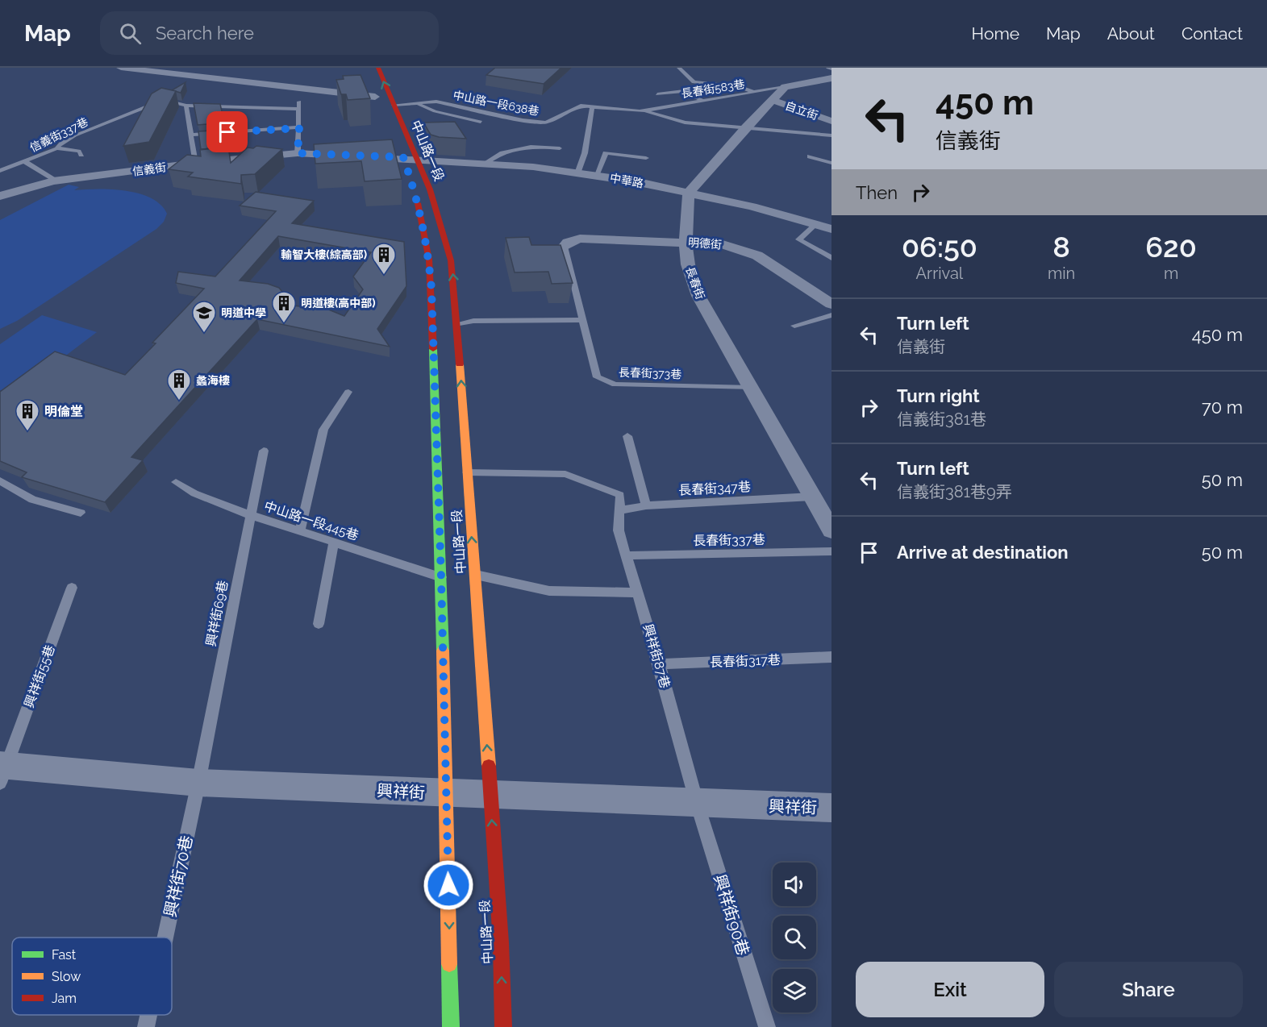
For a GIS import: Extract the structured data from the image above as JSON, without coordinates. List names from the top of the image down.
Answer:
{
  "streets": {
    "main road": ["中山路一段"],
    "street": [
      "自立街",
      "信義街",
      "中華路",
      "明德街",
      "長春街",
      "興祥街"
    ],
    "lane": [
      "長春街583巷",
      "中山路一段638巷",
      "信義街337巷",
      "長春街373巷",
      "長春街347巷",
      "中山路一段445巷",
      "長春街337巷",
      "興祥街69巷",
      "興祥街87巷",
      "長春街317巷",
      "興祥街55巷",
      "興祥街70巷",
      "興祥街90巷"
    ]
  },
  "crossings": [
    ["長春街583巷", "中山路一段638巷"],
    ["中山路一段638巷", "中山路一段"],
    ["信義街337巷", "信義街"],
    ["中山路一段", "信義街"],
    ["中山路一段", "中華路"],
    ["中山路一段", "中山路一段445巷"],
    ["中山路一段", "興祥街"],
    ["信義街", "中華路"],
    ["中華路", "長春街"],
    ["明德街", "長春街"],
    ["明德街", "長春街373巷"],
    ["長春街", "長春街373巷"],
    ["長春街", "長春街347巷"],
    ["長春街347巷", "興祥街87巷"],
    ["中山路一段445巷", "興祥街69巷"],
    ["長春街337巷", "興祥街87巷"],
    ["興祥街69巷", "興祥街"],
    ["興祥街69巷", "興祥街70巷"],
    ["興祥街87巷", "長春街317巷"],
    ["興祥街87巷", "興祥街"],
    ["興祥街87巷", "興祥街90巷"],
    ["興祥街55巷", "興祥街"],
    ["興祥街", "興祥街70巷"],
    ["興祥街", "興祥街90巷"]
  ],
  "places": {
    "building": [
      "輸智大樓(綜高部)",
      "明道樓(高中部)",
      "蠡海樓",
      "明倫堂"
    ],
    "school or university": ["明道中學"]
  },
  "legend": ["Fast", "Slow", "Jam"],
  "page": {
    "header": "Map",
    "search": "Search here",
    "nav": [
      "Home",
      "Map",
      "About",
      "Contact"
    ],
    "turn": ["450 m", "信義街"],
    "then": "Then",
    "eta": [
      "06:50",
      "Arrival",
      "8",
      "min",
      "620",
      "m"
    ],
    "list": [
      {
        "name": "Turn left",
        "note": "信義街",
        "value": "450 m"
      },
      {
        "name": "Turn right",
        "note": "信義街381巷",
        "value": "70 m"
      },
      {
        "name": "Turn left",
        "note": "信義街381巷9弄",
        "value": "50 m"
      },
      {
        "name": "Arrive at destination",
        "value": "50 m"
      }
    ],
    "buttons": ["Exit", "Share"]
  }
}
